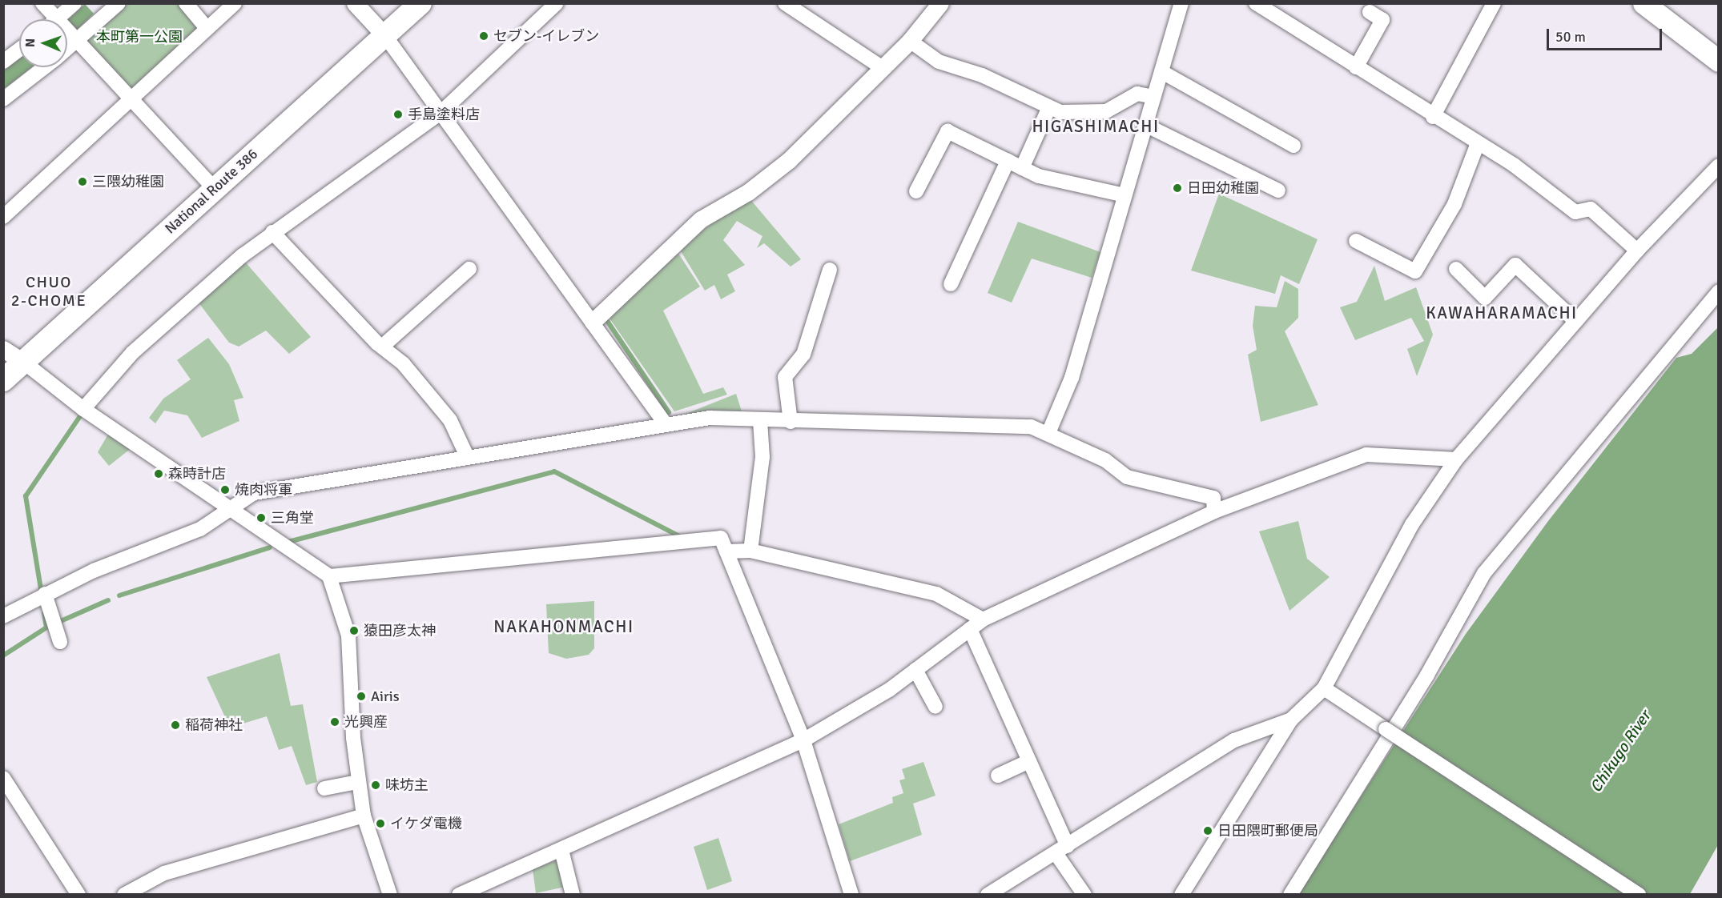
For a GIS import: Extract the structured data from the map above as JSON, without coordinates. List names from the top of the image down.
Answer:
{
  "streets": {
    "highway": ["National Route 386"]
  },
  "districts": [
    "HIGASHIMACHI",
    "CHUO 2-CHOME",
    "KAWAHARAMACHI",
    "NAKAHONMACHI"
  ],
  "water": ["Chikugo River"],
  "parks": ["本町第一公園"],
  "places": [
    "セブン-イレブン",
    "手島塗料店",
    "三隈幼稚園",
    "日田幼稚園",
    "森時計店",
    "焼肉将軍",
    "三角堂",
    "猿田彦太神",
    "Airis",
    "光興産",
    "稲荷神社",
    "味坊主",
    "イケダ電機",
    "日田隈町郵便局"
  ],
  "scale_bar": "50 m",
  "north": "left"
}
